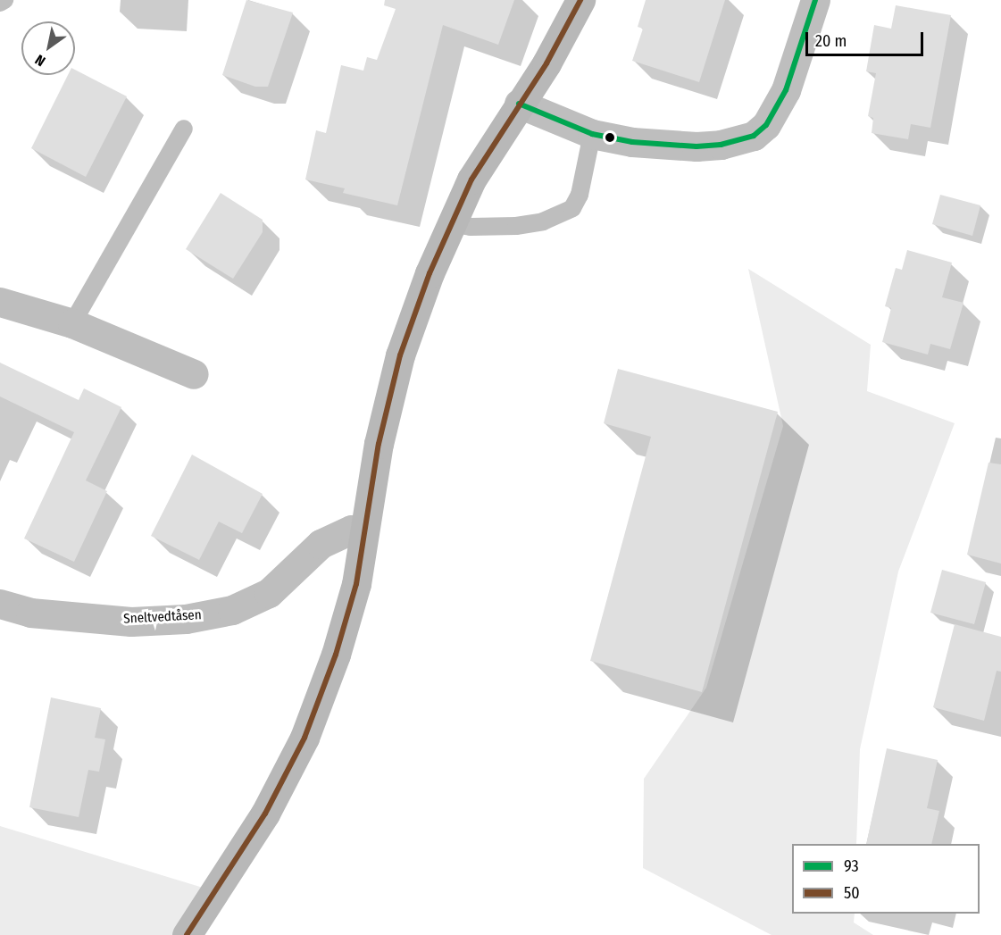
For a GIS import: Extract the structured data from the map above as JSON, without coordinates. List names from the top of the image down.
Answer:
{
  "streets": {
    "street": ["Sneltvedtåsen"]
  },
  "lines": ["transit line 93", "transit line 50"],
  "legend": ["93", "50"],
  "scale_bar": "20 m",
  "north": "bottom left"
}
